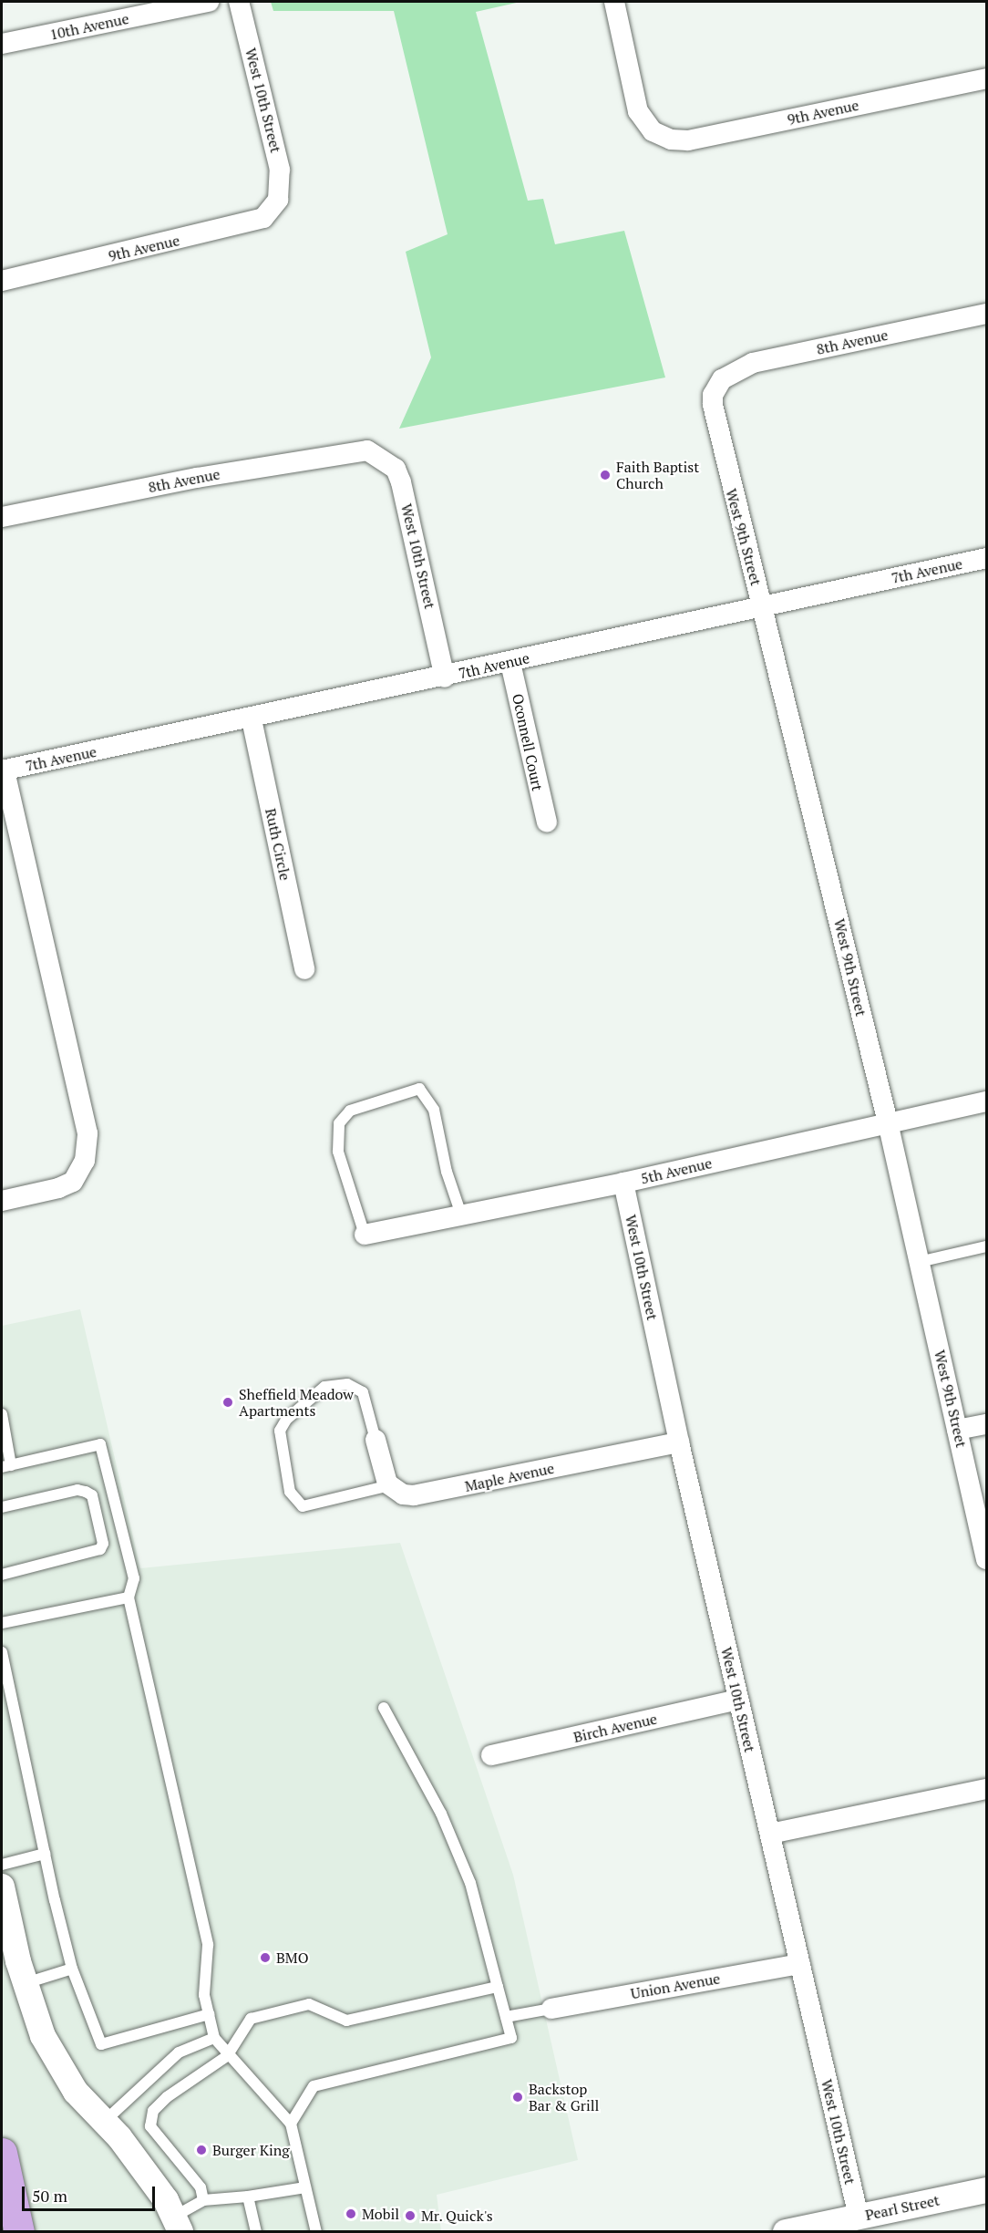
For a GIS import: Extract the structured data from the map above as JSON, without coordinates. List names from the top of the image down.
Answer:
{
  "streets": {
    "street": [
      "10th Avenue",
      "West 10th Street",
      "9th Avenue",
      "8th Avenue",
      "West 9th Street",
      "7th Avenue",
      "Oconnell Court",
      "Ruth Circle",
      "5th Avenue",
      "Maple Avenue",
      "Birch Avenue",
      "Union Avenue",
      "Pearl Street"
    ]
  },
  "crossings": [
    ["West 10th Street", "9th Avenue"],
    ["West 10th Street", "8th Avenue"],
    ["West 10th Street", "7th Avenue"],
    ["West 10th Street", "5th Avenue"],
    ["West 10th Street", "Maple Avenue"],
    ["West 10th Street", "Birch Avenue"],
    ["West 10th Street", "Union Avenue"],
    ["West 10th Street", "Pearl Street"],
    ["8th Avenue", "West 9th Street"],
    ["West 9th Street", "7th Avenue"],
    ["West 9th Street", "5th Avenue"],
    ["7th Avenue", "Oconnell Court"],
    ["7th Avenue", "Ruth Circle"]
  ],
  "places": [
    "Faith Baptist Church",
    "Sheffield Meadow Apartments",
    "BMO",
    "Backstop Bar & Grill",
    "Burger King",
    "Mobil",
    "Mr. Quick's"
  ],
  "scale_bar": "50 m"
}
